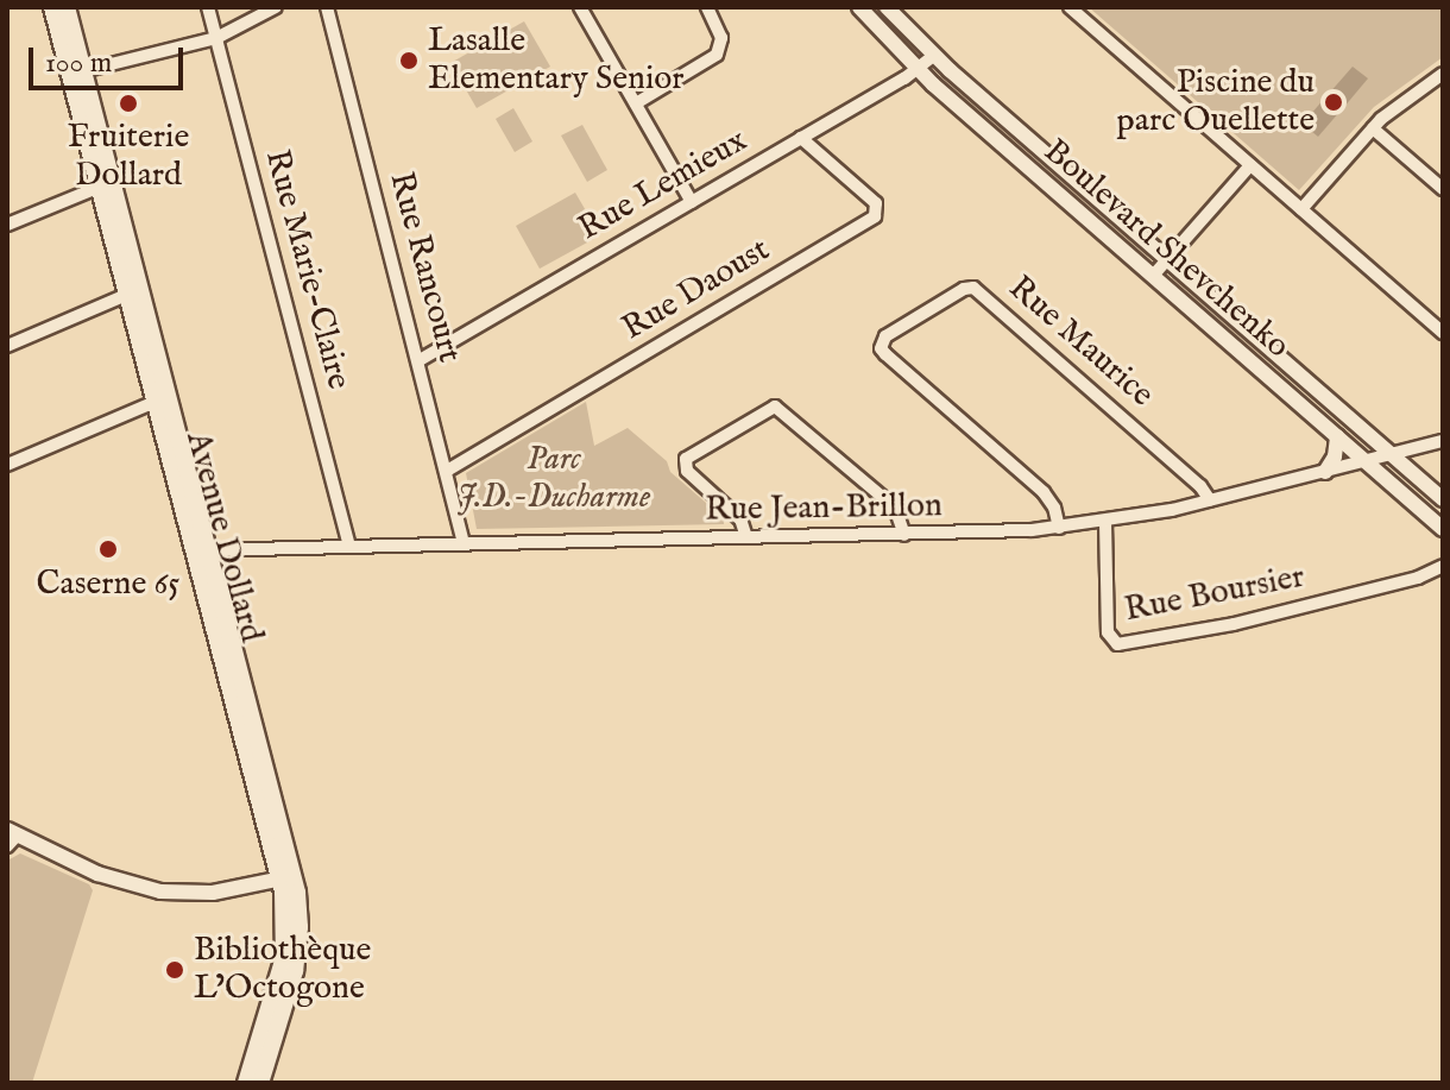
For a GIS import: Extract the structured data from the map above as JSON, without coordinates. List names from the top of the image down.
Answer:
{
  "streets": {
    "main road": ["Avenue Dollard"],
    "street": [
      "Rue Lemieux",
      "Boulevard Shevchenko",
      "Rue Rancourt",
      "Rue Marie-Claire",
      "Rue Daoust",
      "Rue Maurice",
      "Rue Jean-Brillon",
      "Rue Boursier"
    ]
  },
  "crossings": [
    ["Rue Lemieux", "Boulevard Shevchenko"],
    ["Rue Lemieux", "Rue Rancourt"],
    ["Rue Lemieux", "Rue Daoust"],
    ["Boulevard Shevchenko", "Rue Jean-Brillon"],
    ["Rue Rancourt", "Rue Daoust"],
    ["Rue Rancourt", "Rue Jean-Brillon"],
    ["Rue Marie-Claire", "Rue Jean-Brillon"],
    ["Rue Maurice", "Rue Jean-Brillon"],
    ["Rue Jean-Brillon", "Avenue Dollard"],
    ["Rue Jean-Brillon", "Rue Boursier"]
  ],
  "parks": ["Parc J.D.-Ducharme"],
  "places": [
    "Lasalle Elementary Senior",
    "Piscine du parc Ouellette",
    "Fruiterie Dollard",
    "Caserne 65",
    "Bibliothèque L’Octogone"
  ],
  "scale_bar": "100 m"
}
